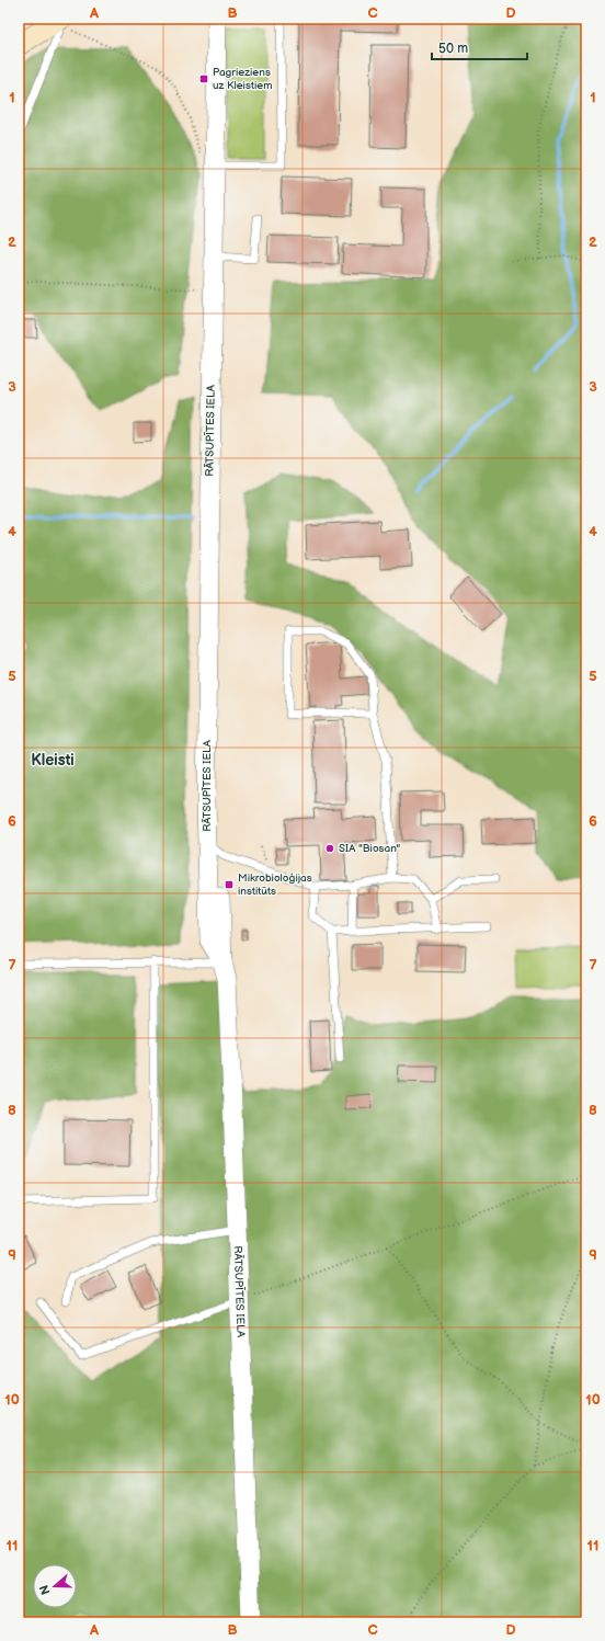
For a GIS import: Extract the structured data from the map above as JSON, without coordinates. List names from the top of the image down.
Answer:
{
  "streets": {
    "street": ["RĀTSUPĪTES IELA"]
  },
  "districts": ["Kleisti"],
  "places": {
    "transit": ["Pagrieziens uz Kleistiem", "Mikrobioloģijas institūts"],
    "other": ["SIA \"Biosan\""]
  },
  "scale_bar": "50 m",
  "north": "left",
  "grid": {
    "columns": [
      "A",
      "B",
      "C",
      "D"
    ],
    "rows": [
      "1",
      "2",
      "3",
      "4",
      "5",
      "6",
      "7",
      "8",
      "9",
      "10",
      "11"
    ]
  }
}
